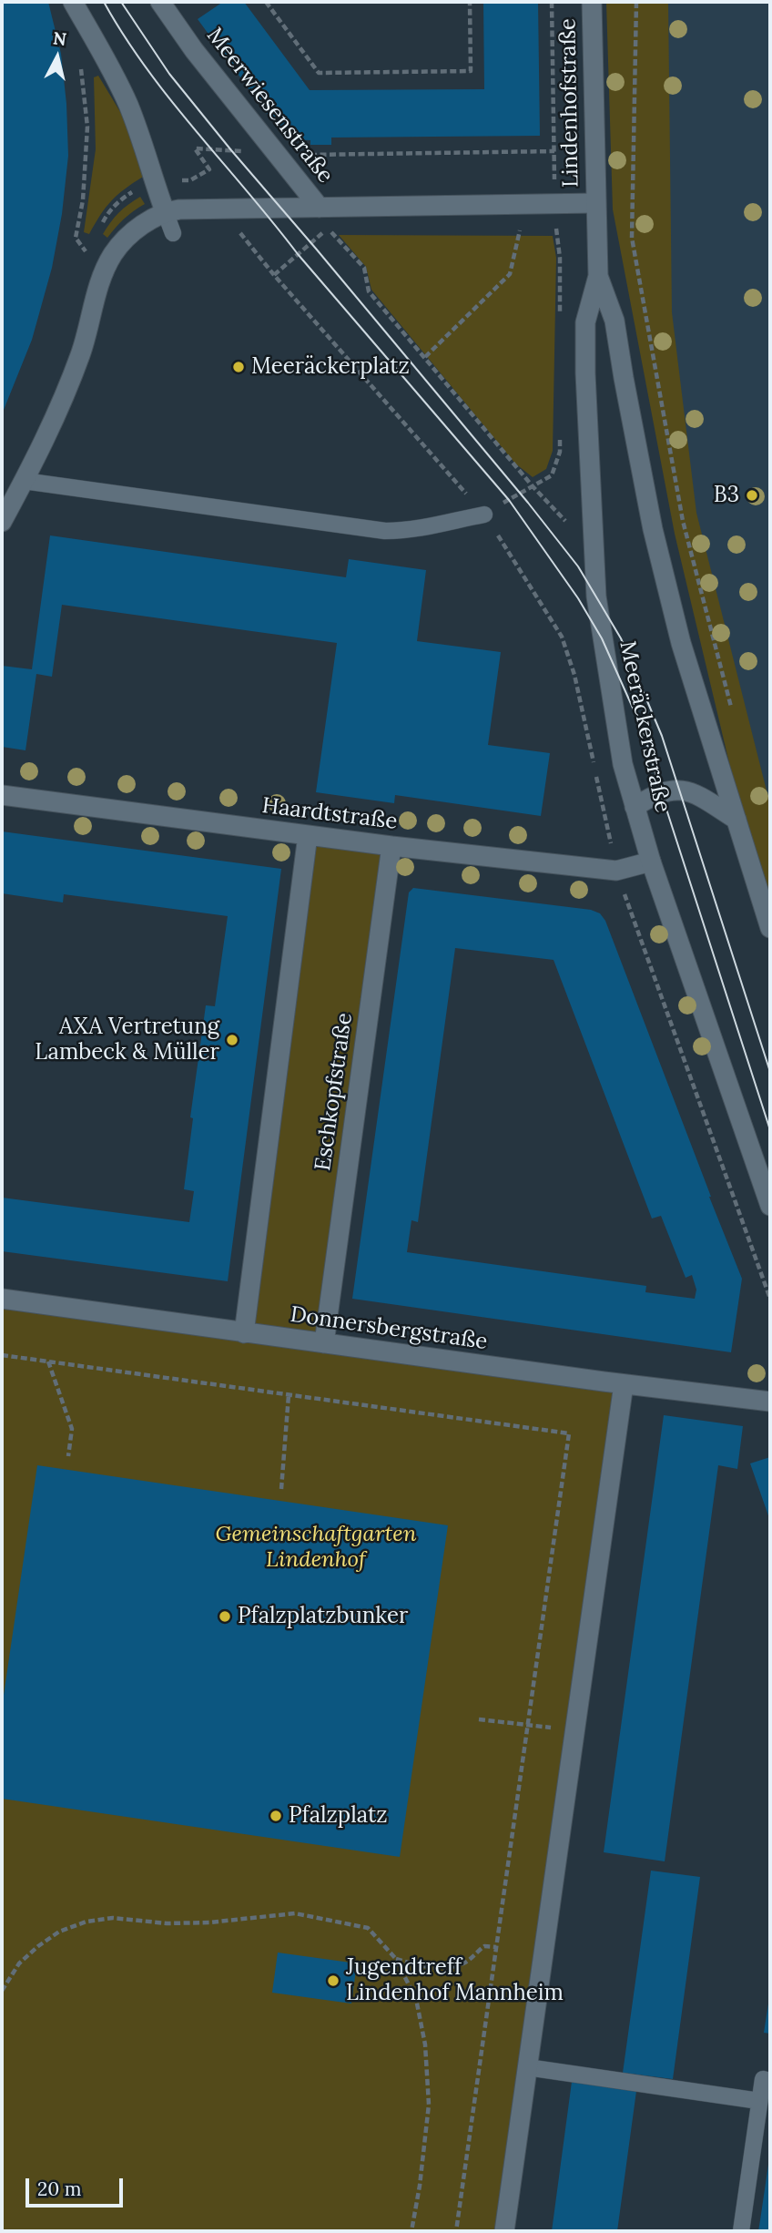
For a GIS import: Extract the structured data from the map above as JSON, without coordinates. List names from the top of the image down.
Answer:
{
  "streets": {
    "street": [
      "Lindenhofstraße",
      "Meerwiesenstraße",
      "Meeräckerstraße",
      "Haardtstraße",
      "Eschkopfstraße",
      "Donnersbergstraße"
    ]
  },
  "crossings": [
    ["Lindenhofstraße", "Meeräckerstraße"],
    ["Meeräckerstraße", "Haardtstraße"],
    ["Haardtstraße", "Eschkopfstraße"],
    ["Eschkopfstraße", "Donnersbergstraße"]
  ],
  "parks": ["Gemeinschaftgarten Lindenhof"],
  "places": [
    "Meeräckerplatz",
    "B3",
    "AXA Vertretung Lambeck & Müller",
    "Pfalzplatzbunker",
    "Pfalzplatz",
    "Jugendtreff Lindenhof Mannheim"
  ],
  "scale_bar": "20 m",
  "north": "top"
}
